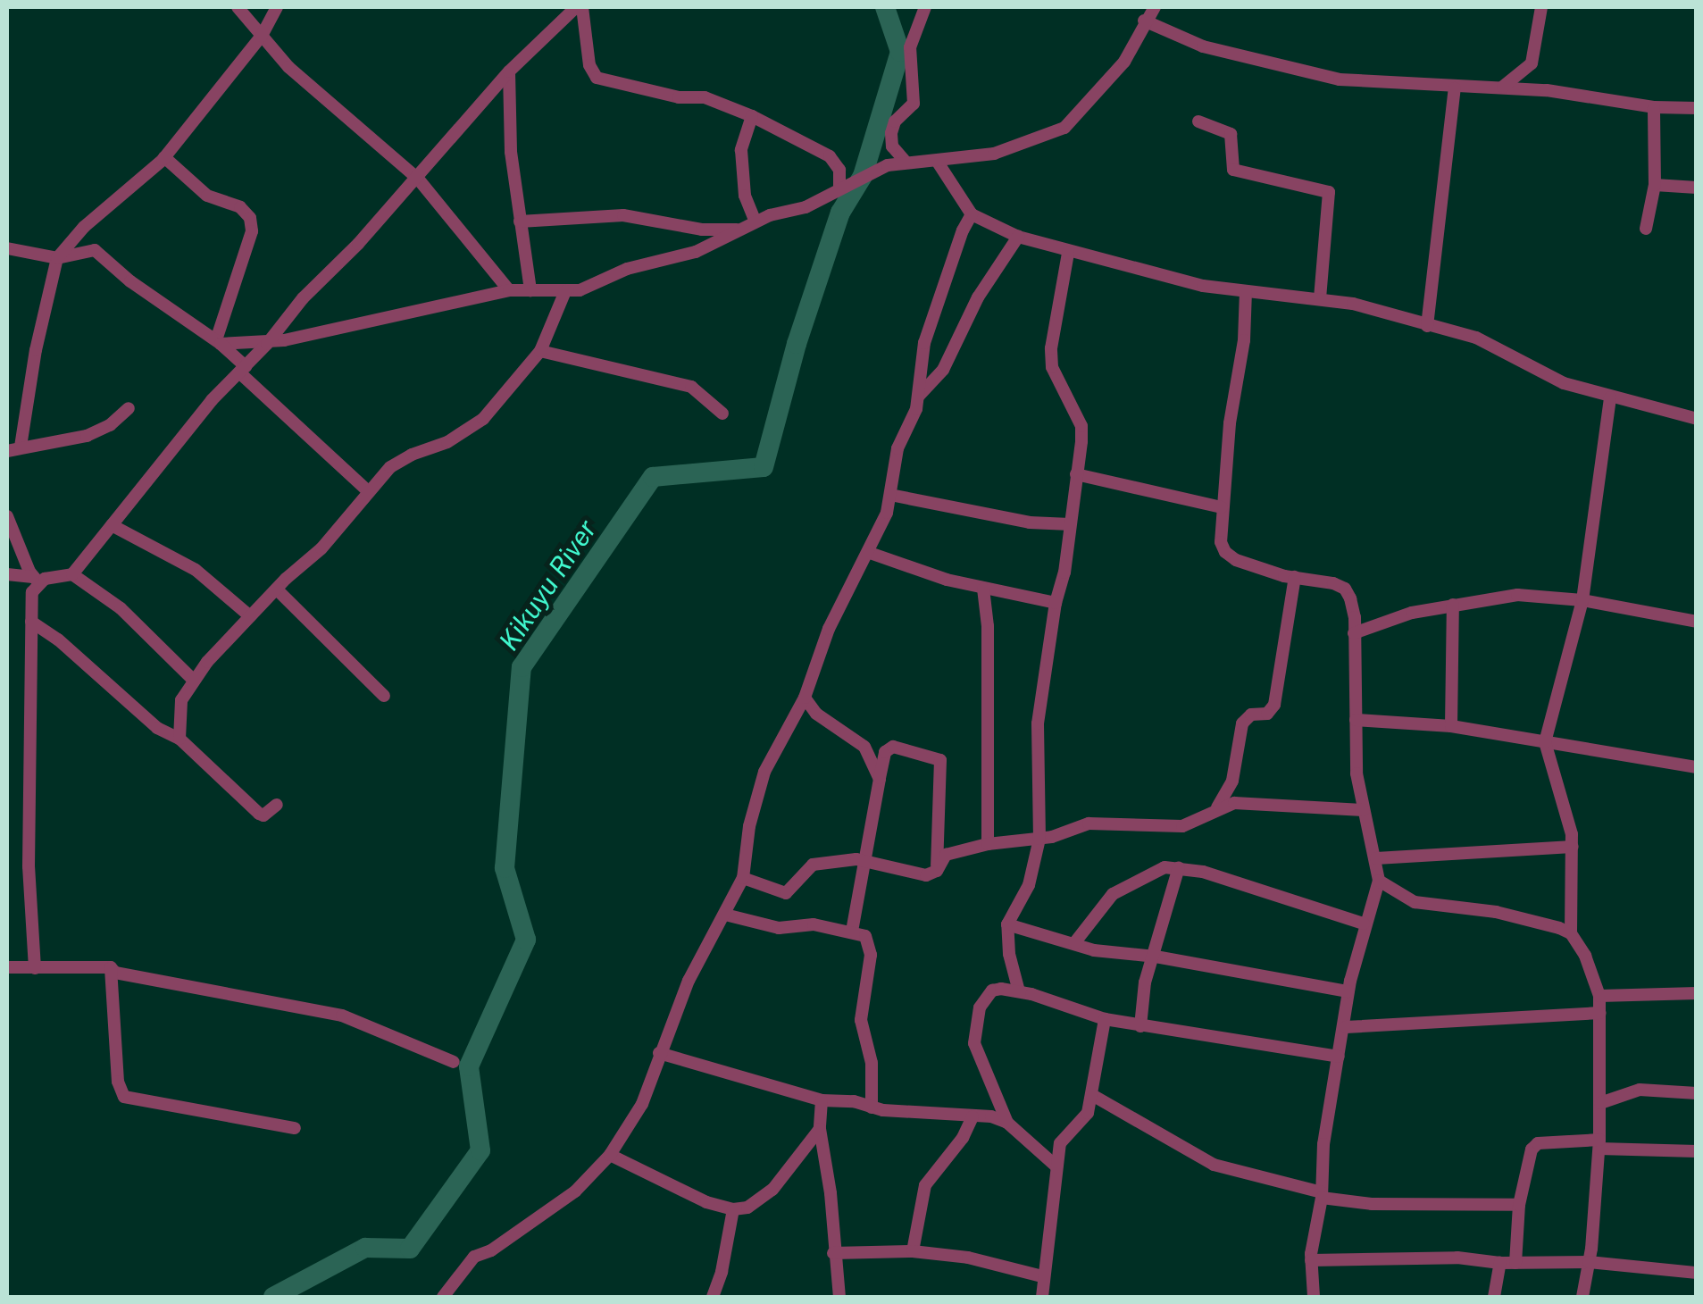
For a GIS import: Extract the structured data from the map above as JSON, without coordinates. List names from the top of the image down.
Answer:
{
  "water": ["Kikuyu River"]
}
